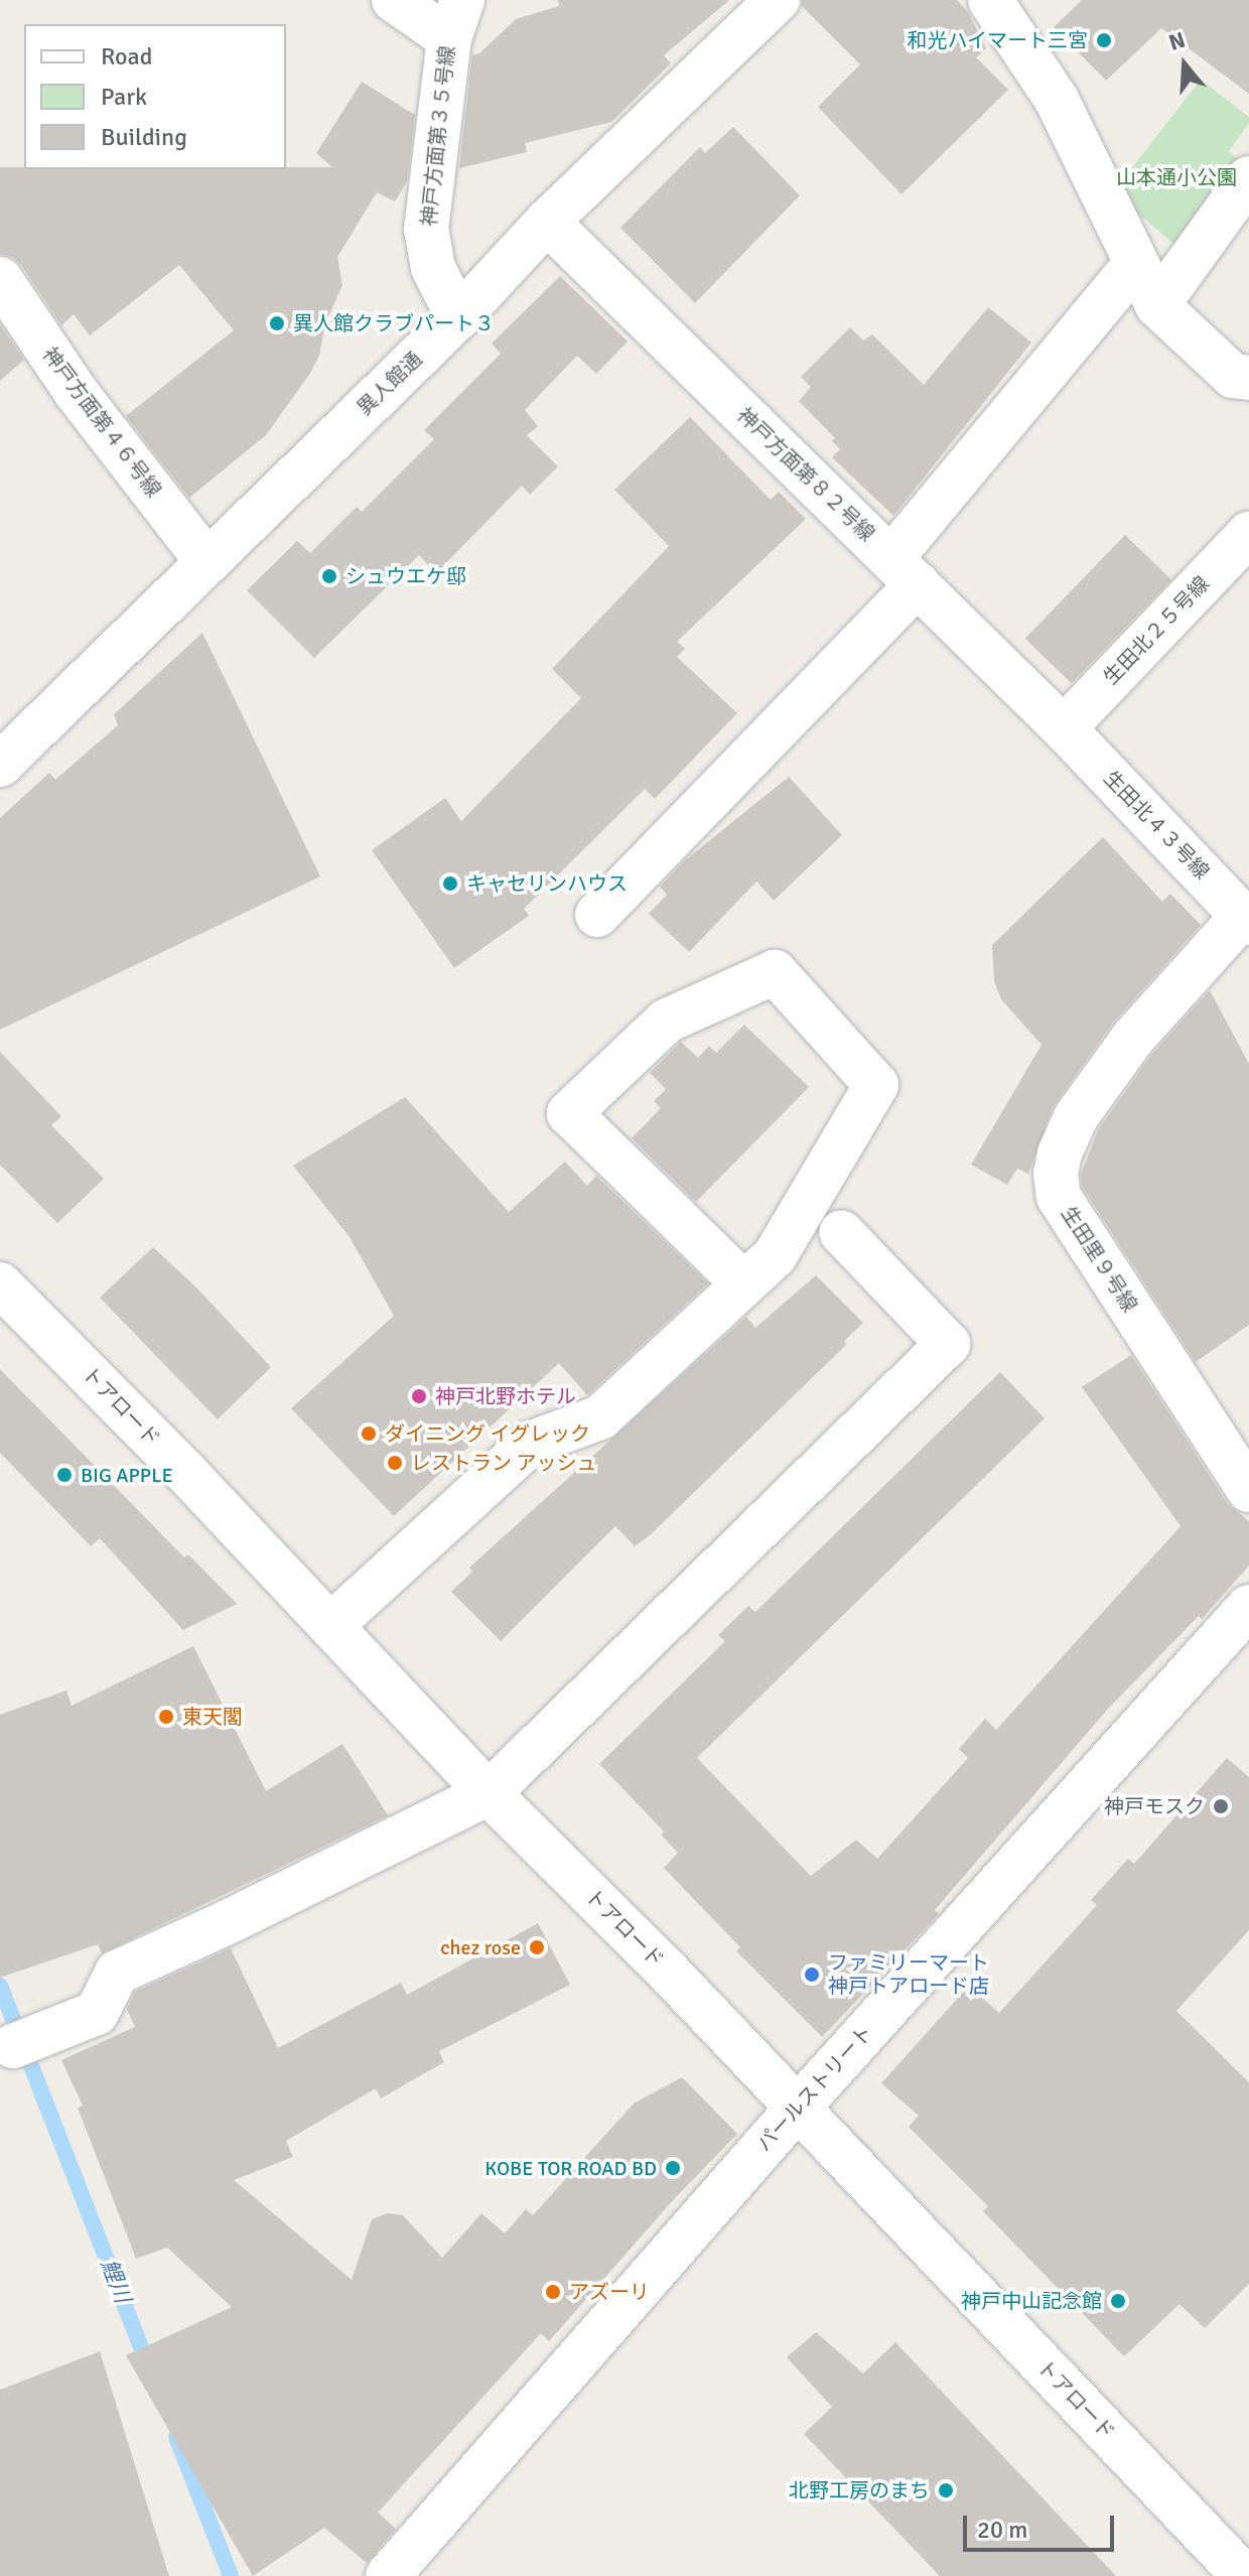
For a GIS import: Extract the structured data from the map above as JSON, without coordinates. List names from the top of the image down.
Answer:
{
  "streets": {
    "street": [
      "神戸方面第３５号線",
      "異人館通",
      "神戸方面第４６号線",
      "神戸方面第８２号線",
      "生田北２５号線",
      "生田北４３号線",
      "生田里９号線",
      "トアロード",
      "パールストリート"
    ]
  },
  "crossings": [
    ["神戸方面第３５号線", "異人館通"],
    ["異人館通", "神戸方面第４６号線"],
    ["異人館通", "神戸方面第８２号線"],
    ["神戸方面第８２号線", "生田北２５号線"],
    ["神戸方面第８２号線", "生田北４３号線"],
    ["生田北２５号線", "生田北４３号線"],
    ["生田北４３号線", "生田里９号線"],
    ["トアロード", "パールストリート"]
  ],
  "water": ["鯉川"],
  "parks": ["山本通小公園"],
  "places": [
    "和光ハイマート三宮",
    "異人館クラブパート３",
    "シュウエケ邸",
    "キャセリンハウス",
    "神戸北野ホテル",
    "ダイニング イグレック",
    "レストラン アッシュ",
    "BIG APPLE",
    "東天閣",
    "神戸モスク",
    "chez rose",
    "ファミリーマート 神戸トアロード店",
    "KOBE TOR ROAD BD",
    "アズーリ",
    "神戸中山記念館",
    "北野工房のまち"
  ],
  "legend": ["Road", "Park", "Building"],
  "scale_bar": "20 m",
  "north": "top"
}
